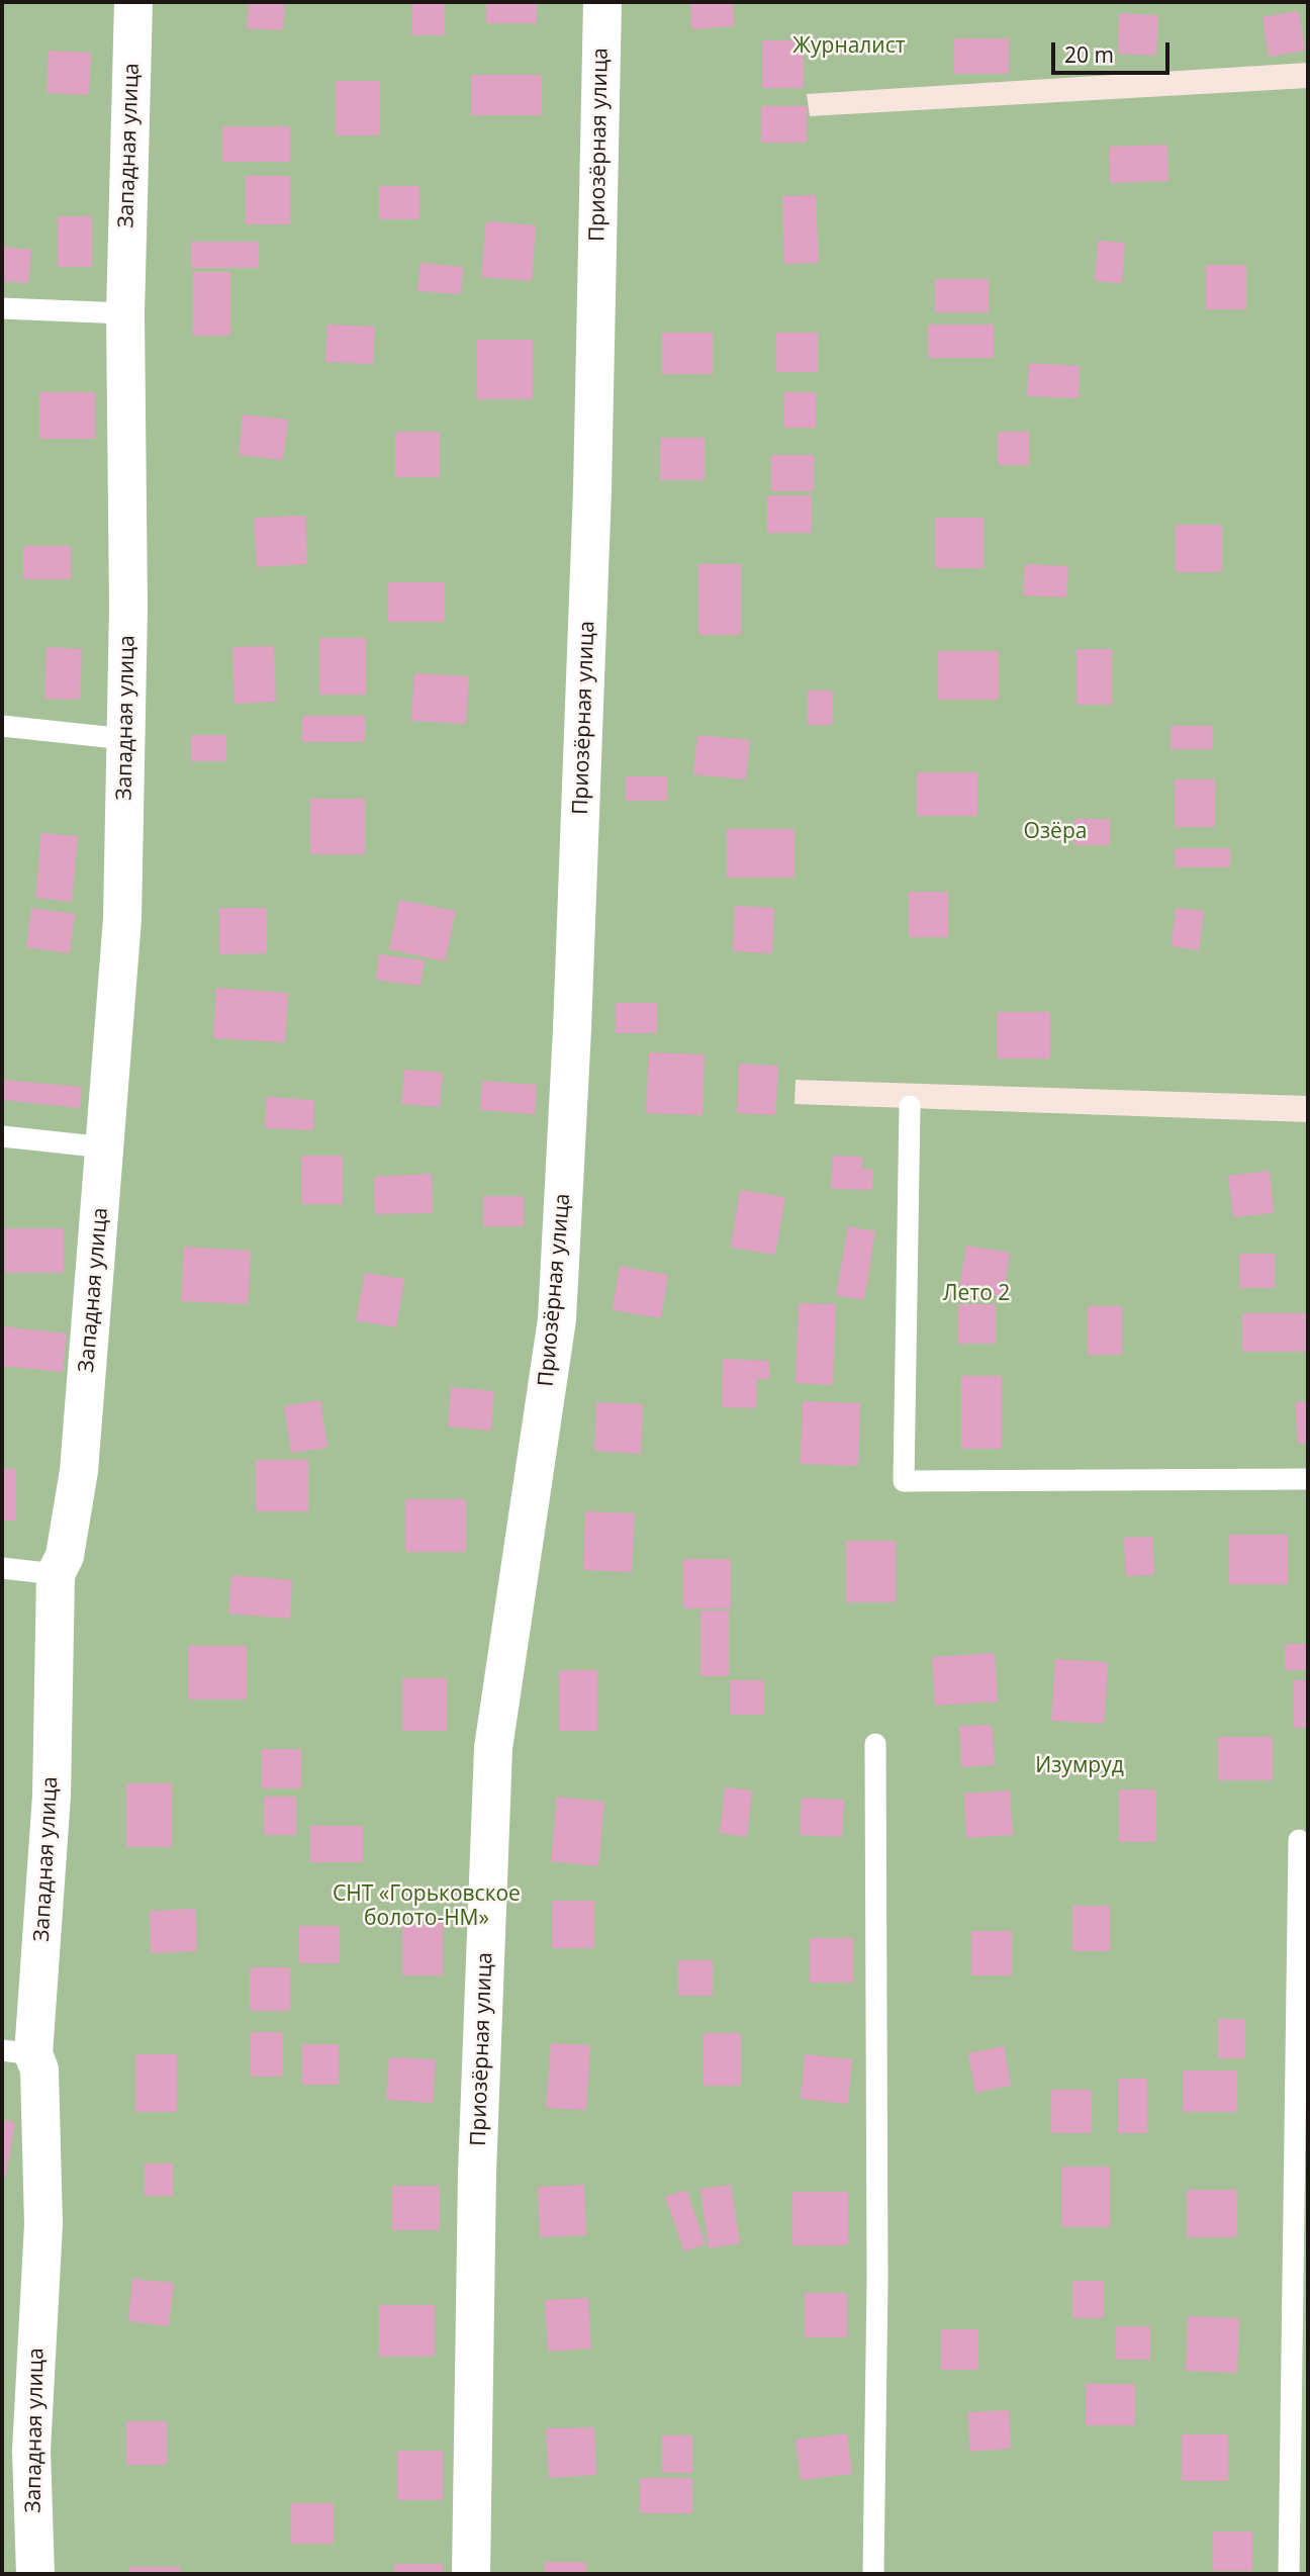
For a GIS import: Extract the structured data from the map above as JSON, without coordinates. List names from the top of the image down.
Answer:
{
  "streets": {
    "street": ["Приозёрная улица", "Западная улица"]
  },
  "parks": [
    "Журналист",
    "Озёра",
    "Лето 2",
    "Изумруд",
    "СНТ «Горьковское болото-НМ»"
  ],
  "scale_bar": "20 m"
}
